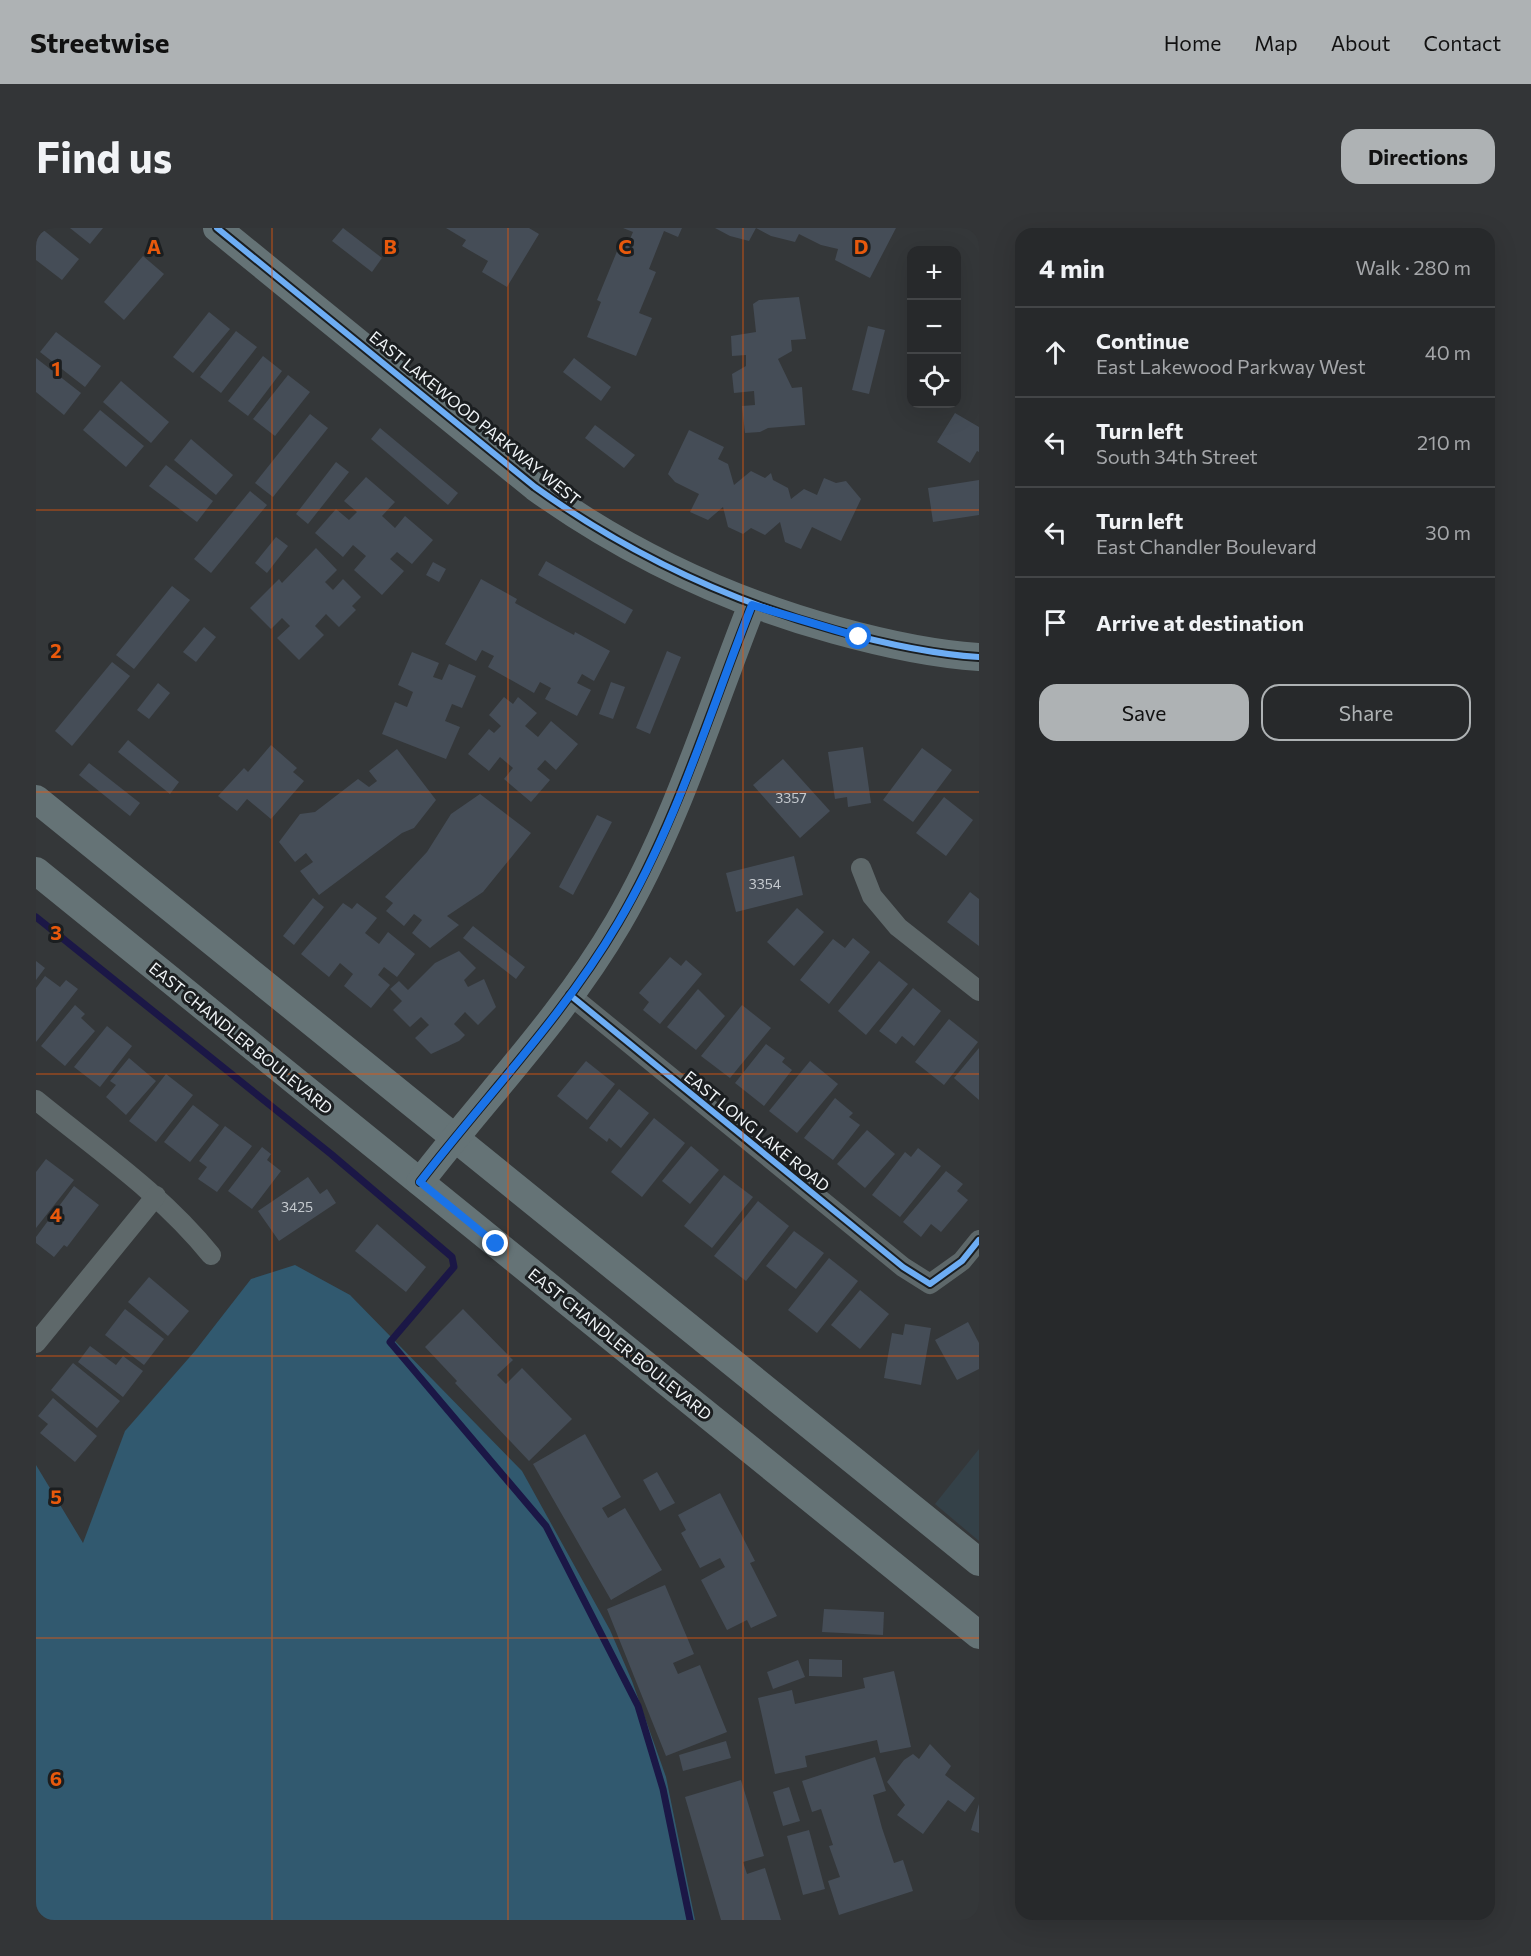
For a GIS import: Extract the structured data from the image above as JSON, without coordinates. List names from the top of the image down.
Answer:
{
  "streets": {
    "main road": ["EAST LAKEWOOD PARKWAY WEST", "EAST CHANDLER BOULEVARD"],
    "street": ["EAST LONG LAKE ROAD"]
  },
  "house_numbers": ["3357", "3354", "3425"],
  "page": {
    "header": "Streetwise",
    "nav": [
      "Home",
      "Map",
      "About",
      "Contact"
    ],
    "buttons": [
      "Directions",
      ["Save", "Share"]
    ],
    "title": "Find us",
    "heading": ["4 min", "Walk · 280 m"],
    "map_buttons": ["+", "−"],
    "list": [
      ["Continue", "East Lakewood Parkway West", "40 m"],
      ["Turn left", "South 34th Street", "210 m"],
      ["Turn left", "East Chandler Boulevard", "30 m"],
      "Arrive at destination"
    ]
  },
  "grid": {
    "columns": [
      "A",
      "B",
      "C",
      "D"
    ],
    "rows": [
      "1",
      "2",
      "3",
      "4",
      "5",
      "6"
    ]
  }
}
